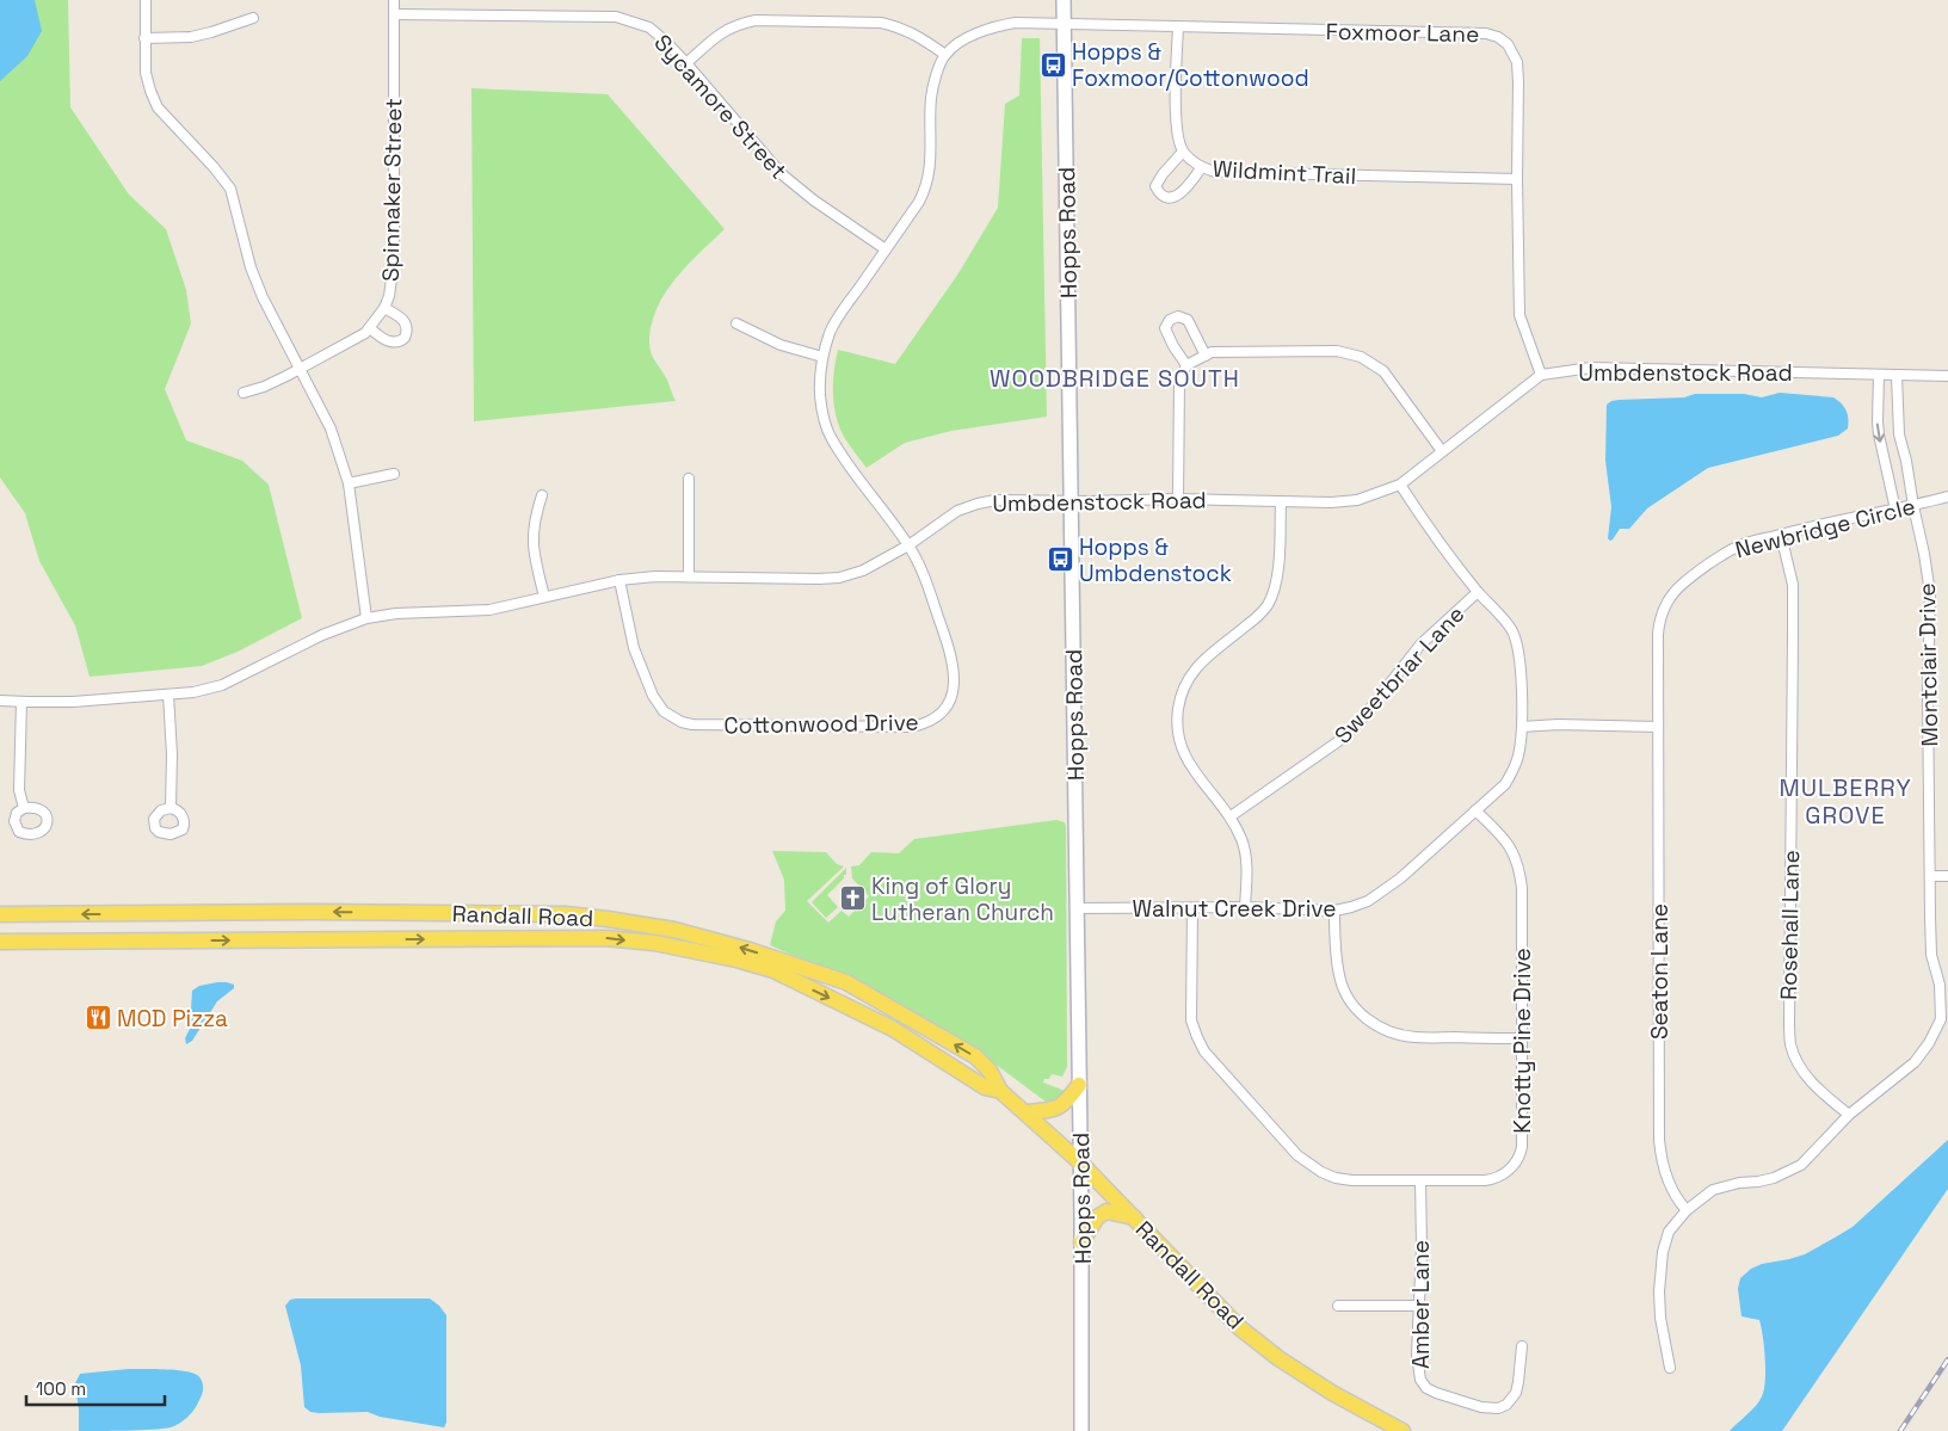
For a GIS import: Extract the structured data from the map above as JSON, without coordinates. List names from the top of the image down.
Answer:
{
  "streets": {
    "main road": ["Hopps Road", "Randall Road"],
    "street": [
      "Foxmoor Lane",
      "Sycamore Street",
      "Wildmint Trail",
      "Spinnaker Street",
      "Umbdenstock Road",
      "Newbridge Circle",
      "Montclair Drive",
      "Sweetbriar Lane",
      "Cottonwood Drive",
      "Walnut Creek Drive",
      "Rosehall Lane",
      "Seaton Lane",
      "Knotty Pine Drive",
      "Amber Lane"
    ]
  },
  "crossings": [
    ["Foxmoor Lane", "Wildmint Trail"],
    ["Foxmoor Lane", "Hopps Road"],
    ["Foxmoor Lane", "Umbdenstock Road"],
    ["Sycamore Street", "Spinnaker Street"],
    ["Sycamore Street", "Cottonwood Drive"],
    ["Hopps Road", "Umbdenstock Road"],
    ["Hopps Road", "Walnut Creek Drive"],
    ["Hopps Road", "Randall Road"],
    ["Umbdenstock Road", "Montclair Drive"],
    ["Umbdenstock Road", "Cottonwood Drive"],
    ["Umbdenstock Road", "Walnut Creek Drive"],
    ["Newbridge Circle", "Montclair Drive"],
    ["Newbridge Circle", "Rosehall Lane"],
    ["Newbridge Circle", "Seaton Lane"],
    ["Montclair Drive", "Rosehall Lane"],
    ["Montclair Drive", "Seaton Lane"],
    ["Sweetbriar Lane", "Walnut Creek Drive"],
    ["Walnut Creek Drive", "Knotty Pine Drive"],
    ["Knotty Pine Drive", "Amber Lane"]
  ],
  "districts": ["WOODBRIDGE SOUTH", "MULBERRY GROVE"],
  "places": {
    "bus stop": ["Hopps & Foxmoor/Cottonwood", "Hopps & Umbdenstock"],
    "church": ["King of Glory Lutheran Church"],
    "restaurant": ["MOD Pizza"]
  },
  "scale_bar": "100 m"
}
